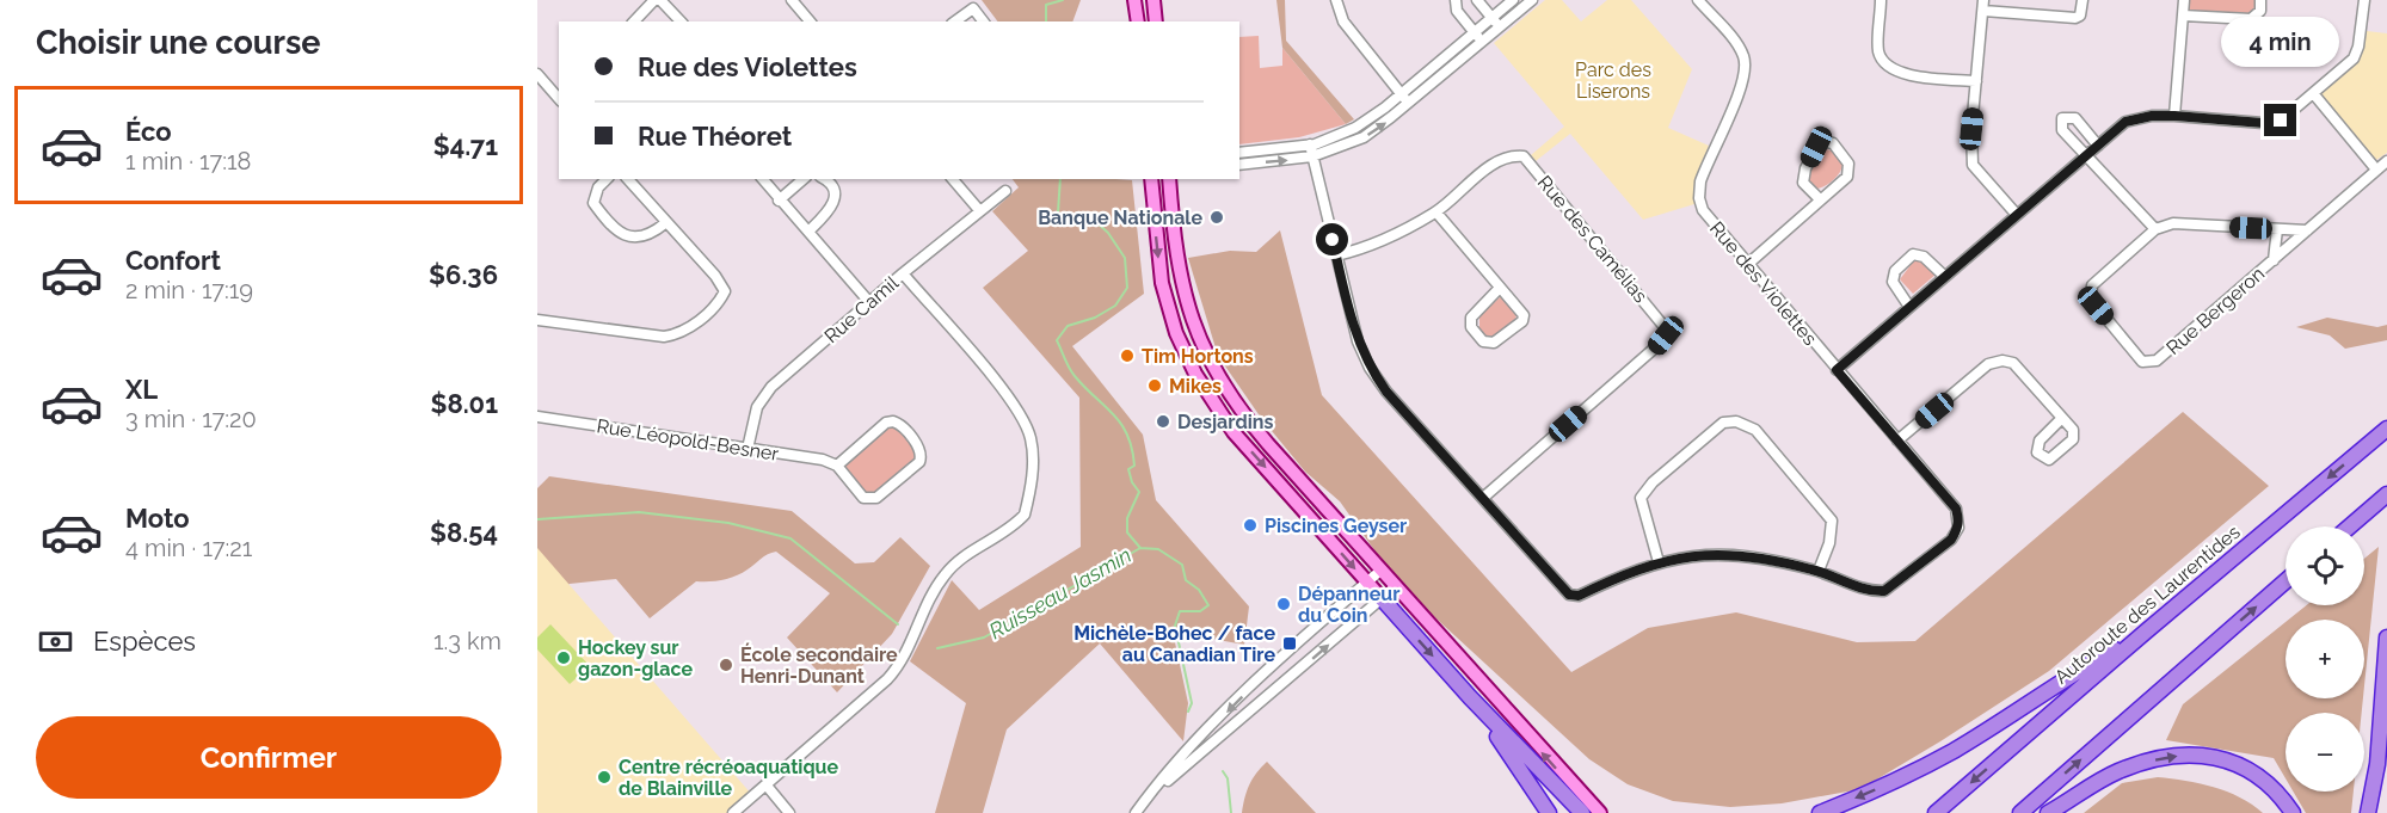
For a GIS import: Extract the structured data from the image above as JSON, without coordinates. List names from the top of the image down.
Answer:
{
  "streets": {
    "highway": ["Autoroute des Laurentides"],
    "street": [
      "Rue des Camélias",
      "Rue des Violettes",
      "Rue Camil",
      "Rue Bergeron",
      "Rue Léopold-Besner"
    ]
  },
  "crossings": [
    ["Rue des Camélias", "Rue des Violettes"],
    ["Rue Camil", "Rue Léopold-Besner"]
  ],
  "water": ["Ruisseau Jasmin"],
  "parks": ["Parc des Liserons"],
  "places": {
    "other": [
      "Banque Nationale",
      "Tim Hortons",
      "Mikes",
      "Desjardins",
      "Piscines Geyser",
      "Dépanneur du Coin",
      "Hockey sur gazon-glace",
      "École secondaire Henri-Dunant",
      "Centre récréoaquatique de Blainville"
    ],
    "transit": ["Michèle-Bohec / face au Canadian Tire"]
  },
  "page": {
    "heading": "Choisir une course",
    "bubble": "4 min",
    "banner": ["Rue des Violettes", "Rue Théoret"],
    "list": [
      {
        "name": "Éco",
        "note": "1 min · 17:18",
        "value": "$4.71"
      },
      {
        "name": "Confort",
        "note": "2 min · 17:19",
        "value": "$6.36"
      },
      {
        "name": "XL",
        "note": "3 min · 17:20",
        "value": "$8.01"
      },
      {
        "name": "Moto",
        "note": "4 min · 17:21",
        "value": "$8.54"
      }
    ],
    "map_buttons": ["+", "−"],
    "pay": ["Espèces", "1.3 km"],
    "buttons": "Confirmer"
  }
}
